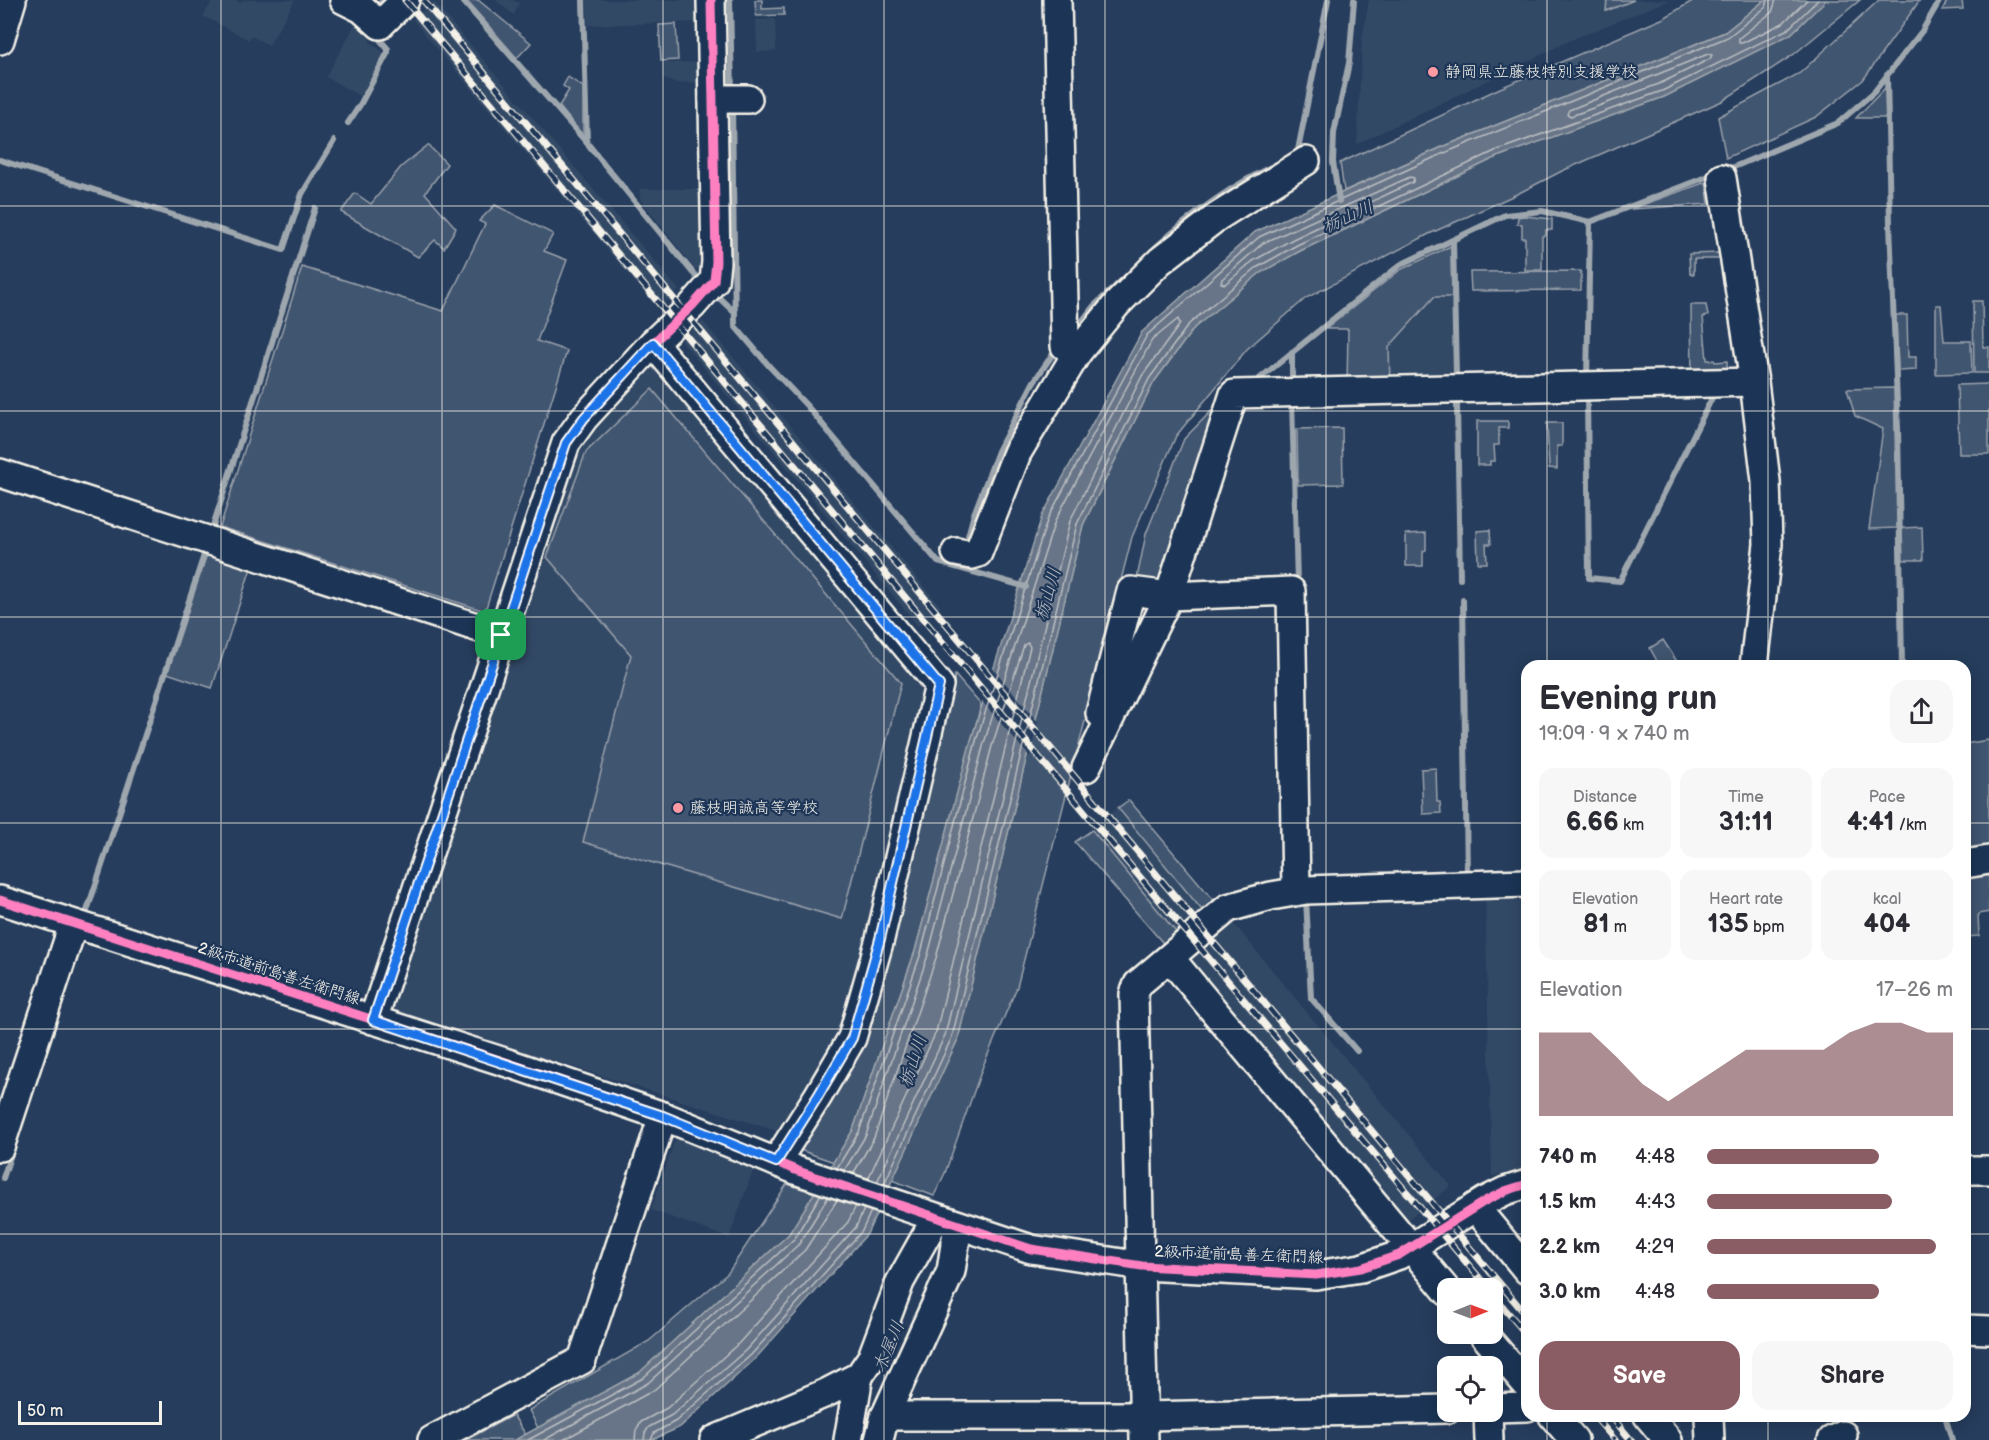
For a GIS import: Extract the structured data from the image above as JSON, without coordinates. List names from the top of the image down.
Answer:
{
  "streets": {
    "street": ["2級市道前島善左衛門線"]
  },
  "water": ["栃山川", "木屋川"],
  "places": ["静岡県立藤枝特別支援学校", "藤枝明誠高等学校"],
  "scale_bar": "50 m",
  "north": "right",
  "page": {
    "heading": ["Evening run", "19:09 · 9 × 740 m"],
    "stats": [
      ["Distance", "6.66 km"],
      ["Time", "31:11"],
      ["Pace", "4:41 /km"],
      ["Elevation", "81 m"],
      ["Heart rate", "135 bpm"],
      ["kcal", "404"]
    ],
    "chart": ["Elevation", "17–26 m"],
    "list": [
      {
        "name": "740 m",
        "note": "4:48"
      },
      {
        "name": "1.5 km",
        "note": "4:43"
      },
      {
        "name": "2.2 km",
        "note": "4:29"
      },
      {
        "name": "3.0 km",
        "note": "4:48"
      }
    ],
    "buttons": ["Save", "Share"],
    "scale": "50 m"
  }
}
